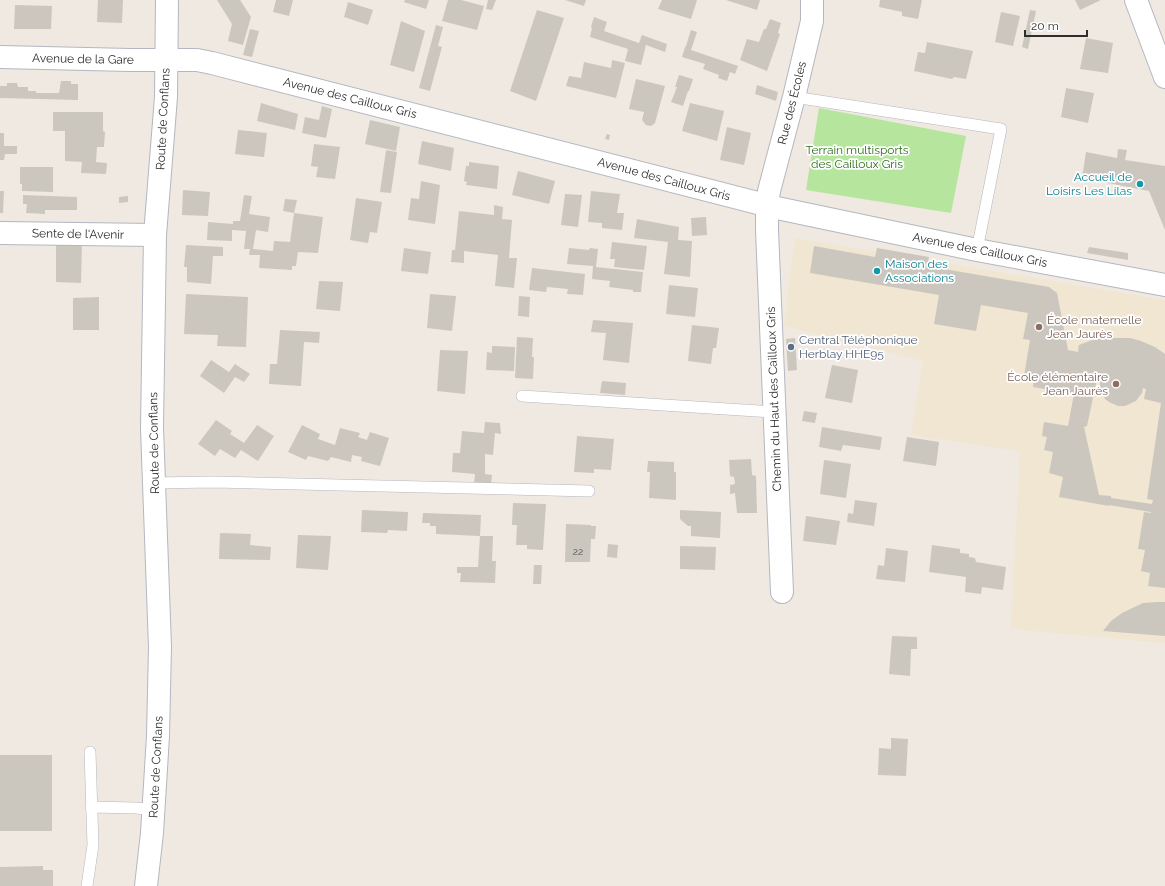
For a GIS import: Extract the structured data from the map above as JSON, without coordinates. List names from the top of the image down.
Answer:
{
  "streets": {
    "street": [
      "Avenue de la Gare",
      "Avenue des Cailloux Gris",
      "Rue des Écoles",
      "Route de Conflans",
      "Sente de l'Avenir",
      "Chemin du Haut des Cailloux Gris"
    ]
  },
  "crossings": [
    ["Avenue de la Gare", "Avenue des Cailloux Gris"],
    ["Avenue de la Gare", "Route de Conflans"],
    ["Avenue des Cailloux Gris", "Rue des Écoles"],
    ["Avenue des Cailloux Gris", "Route de Conflans"],
    ["Avenue des Cailloux Gris", "Chemin du Haut des Cailloux Gris"],
    ["Rue des Écoles", "Chemin du Haut des Cailloux Gris"],
    ["Route de Conflans", "Sente de l'Avenir"]
  ],
  "parks": ["Terrain multisports des Cailloux Gris"],
  "places": [
    "Accueil de Loisirs Les Lilas",
    "Maison des Associations",
    "École maternelle Jean Jaurès",
    "Central Téléphonique Herblay HHE95",
    "École élémentaire Jean Jaurès"
  ],
  "house_numbers": ["22"],
  "scale_bar": "20 m"
}
